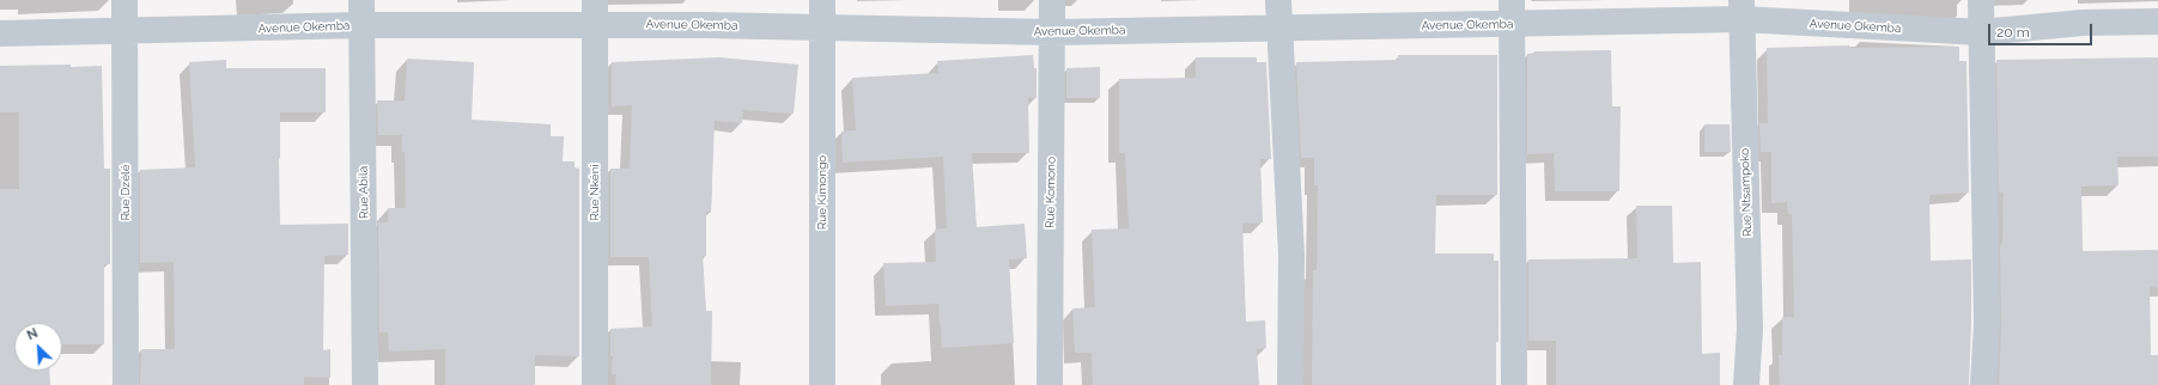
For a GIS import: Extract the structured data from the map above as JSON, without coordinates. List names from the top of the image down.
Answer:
{
  "streets": {
    "street": [
      "Avenue Okemba",
      "Rue Dzélé",
      "Rue Abila",
      "Rue Nkéni",
      "Rue Kimongo",
      "Rue Komono",
      "Rue Ntsampoko"
    ]
  },
  "crossings": [
    ["Avenue Okemba", "Rue Dzélé"],
    ["Avenue Okemba", "Rue Abila"],
    ["Avenue Okemba", "Rue Nkéni"],
    ["Avenue Okemba", "Rue Kimongo"],
    ["Avenue Okemba", "Rue Komono"],
    ["Avenue Okemba", "Rue Ntsampoko"]
  ],
  "scale_bar": "20 m",
  "north": "top left"
}
